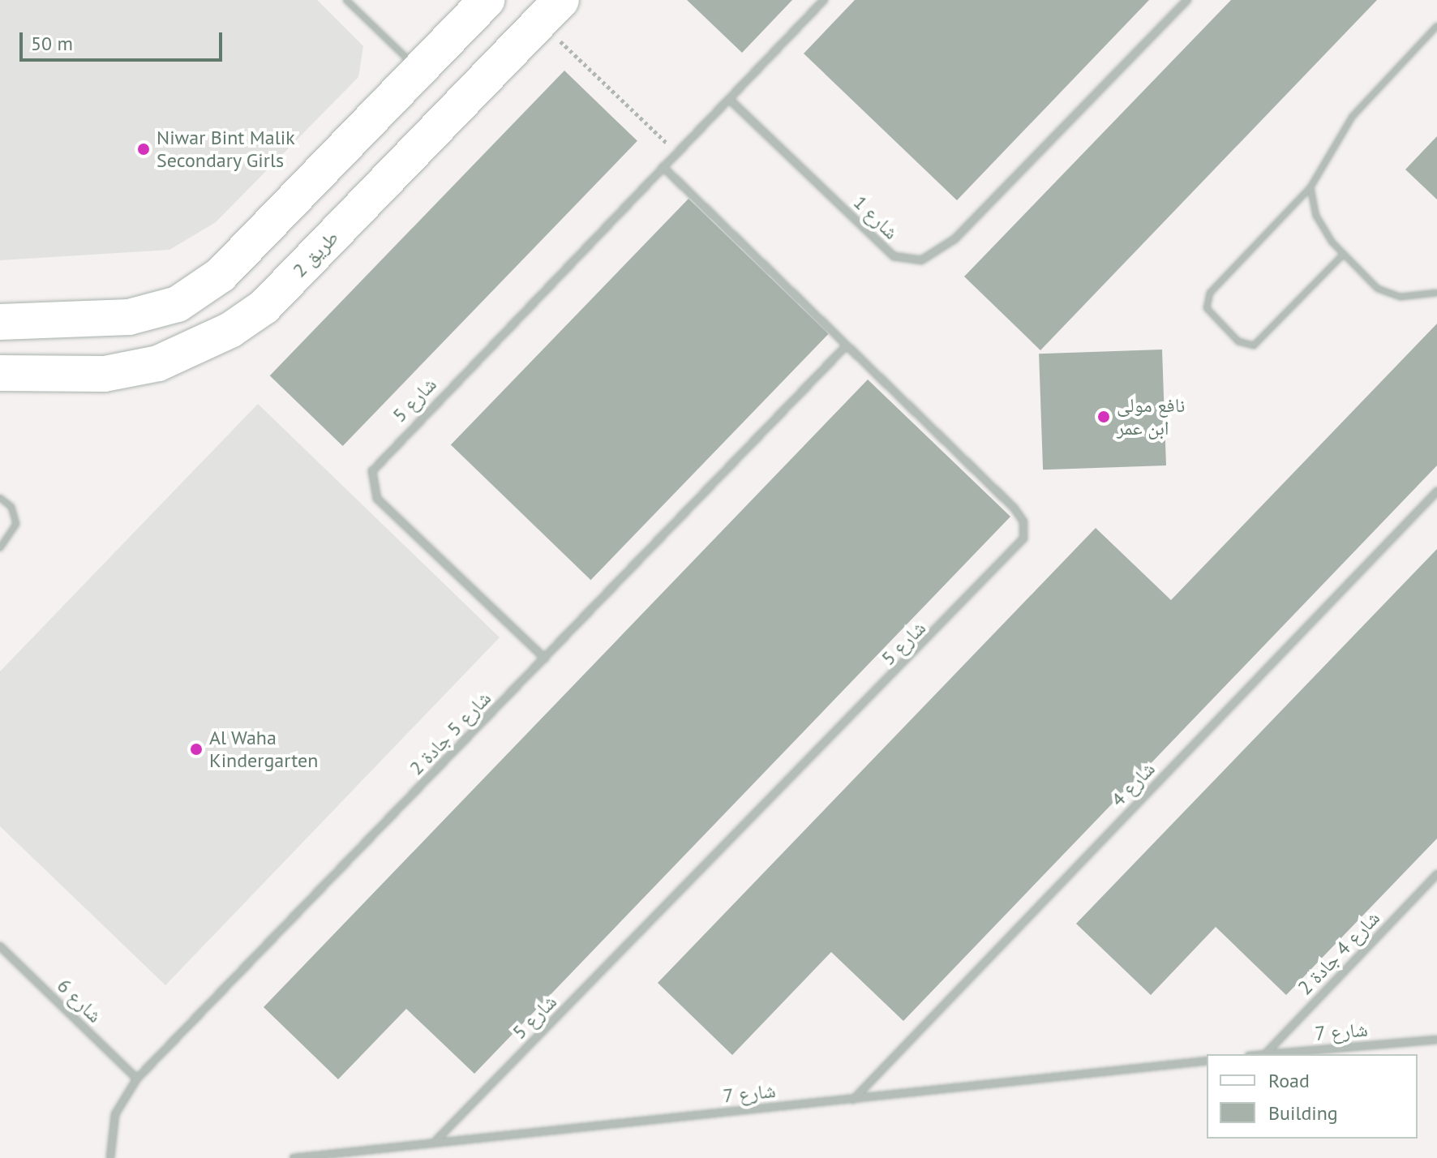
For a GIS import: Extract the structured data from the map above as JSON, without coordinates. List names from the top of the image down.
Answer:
{
  "streets": {
    "street": [
      "شارع 1",
      "طريق 2",
      "شارع 5",
      "شارع 5 جادة 2",
      "شارع 4",
      "شارع 4 جادة 2",
      "شارع 6",
      "شارع 7"
    ]
  },
  "crossings": [
    ["شارع 1", "شارع 5"],
    ["شارع 5", "شارع 5 جادة 2"],
    ["شارع 5", "شارع 7"],
    ["شارع 5 جادة 2", "شارع 6"],
    ["شارع 4", "شارع 7"],
    ["شارع 4 جادة 2", "شارع 7"]
  ],
  "places": ["Niwar Bint Malik Secondary Girls", "نافع مولى ابن عمر", "Al Waha Kindergarten"],
  "legend": ["Road", "Building"],
  "scale_bar": "50 m"
}
